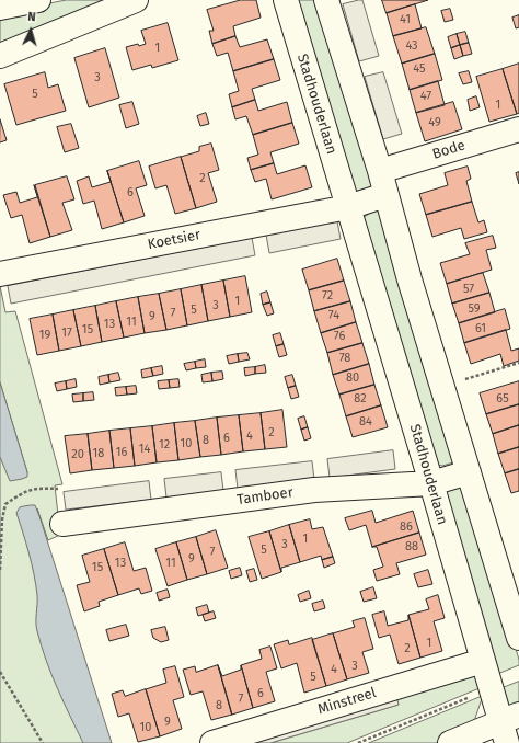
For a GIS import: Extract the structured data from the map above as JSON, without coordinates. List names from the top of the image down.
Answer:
{
  "streets": {
    "street": [
      "Stadhouderlaan",
      "Bode",
      "Koetsier",
      "Tamboer",
      "Minstreel"
    ]
  },
  "crossings": [
    ["Stadhouderlaan", "Koetsier"],
    ["Stadhouderlaan", "Tamboer"],
    ["Stadhouderlaan", "Minstreel"]
  ],
  "house_numbers": [
    "41",
    "43",
    "1",
    "45",
    "3",
    "5",
    "47",
    "1",
    "49",
    "2",
    "6",
    "57",
    "72",
    "1",
    "3",
    "59",
    "5",
    "7",
    "74",
    "9",
    "11",
    "13",
    "61",
    "15",
    "17",
    "19",
    "76",
    "78",
    "80",
    "82",
    "65",
    "84",
    "2",
    "4",
    "6",
    "8",
    "10",
    "12",
    "14",
    "16",
    "18",
    "20",
    "86",
    "1",
    "3",
    "88",
    "5",
    "7",
    "9",
    "13",
    "11",
    "15",
    "1",
    "2",
    "3",
    "4",
    "5",
    "6",
    "7",
    "8",
    "9",
    "10"
  ],
  "north": "top"
}
